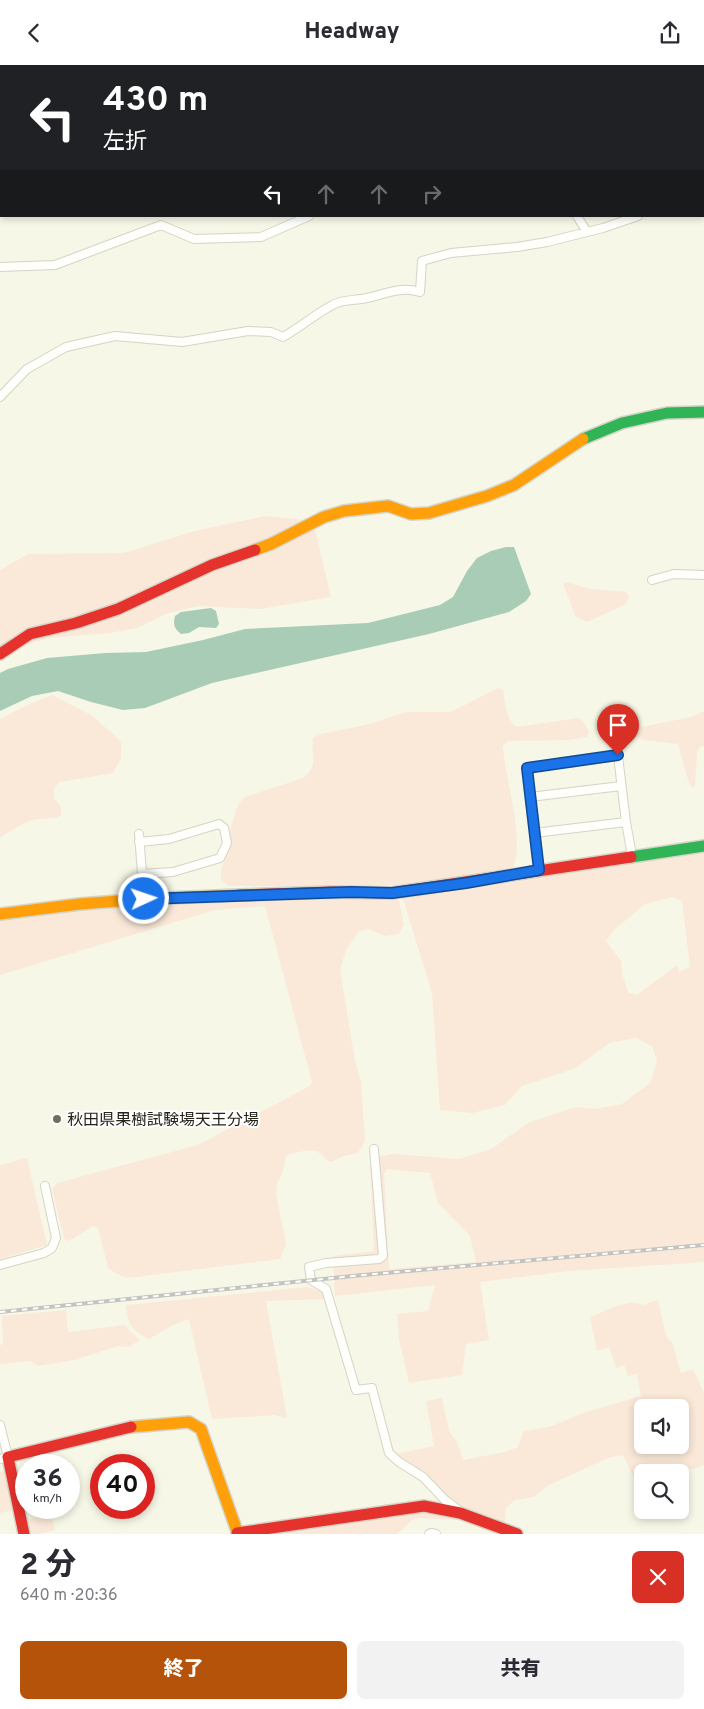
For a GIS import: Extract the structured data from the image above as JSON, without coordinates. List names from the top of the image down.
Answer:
{
  "places": ["秋田県果樹試験場天王分場"],
  "page": {
    "header": "Headway",
    "turn": ["430 m", "左折"],
    "speed": "36 km/h",
    "limit": "40",
    "heading": ["2 分", "640 m · 20:36"],
    "buttons": ["終了", "共有"]
  }
}
